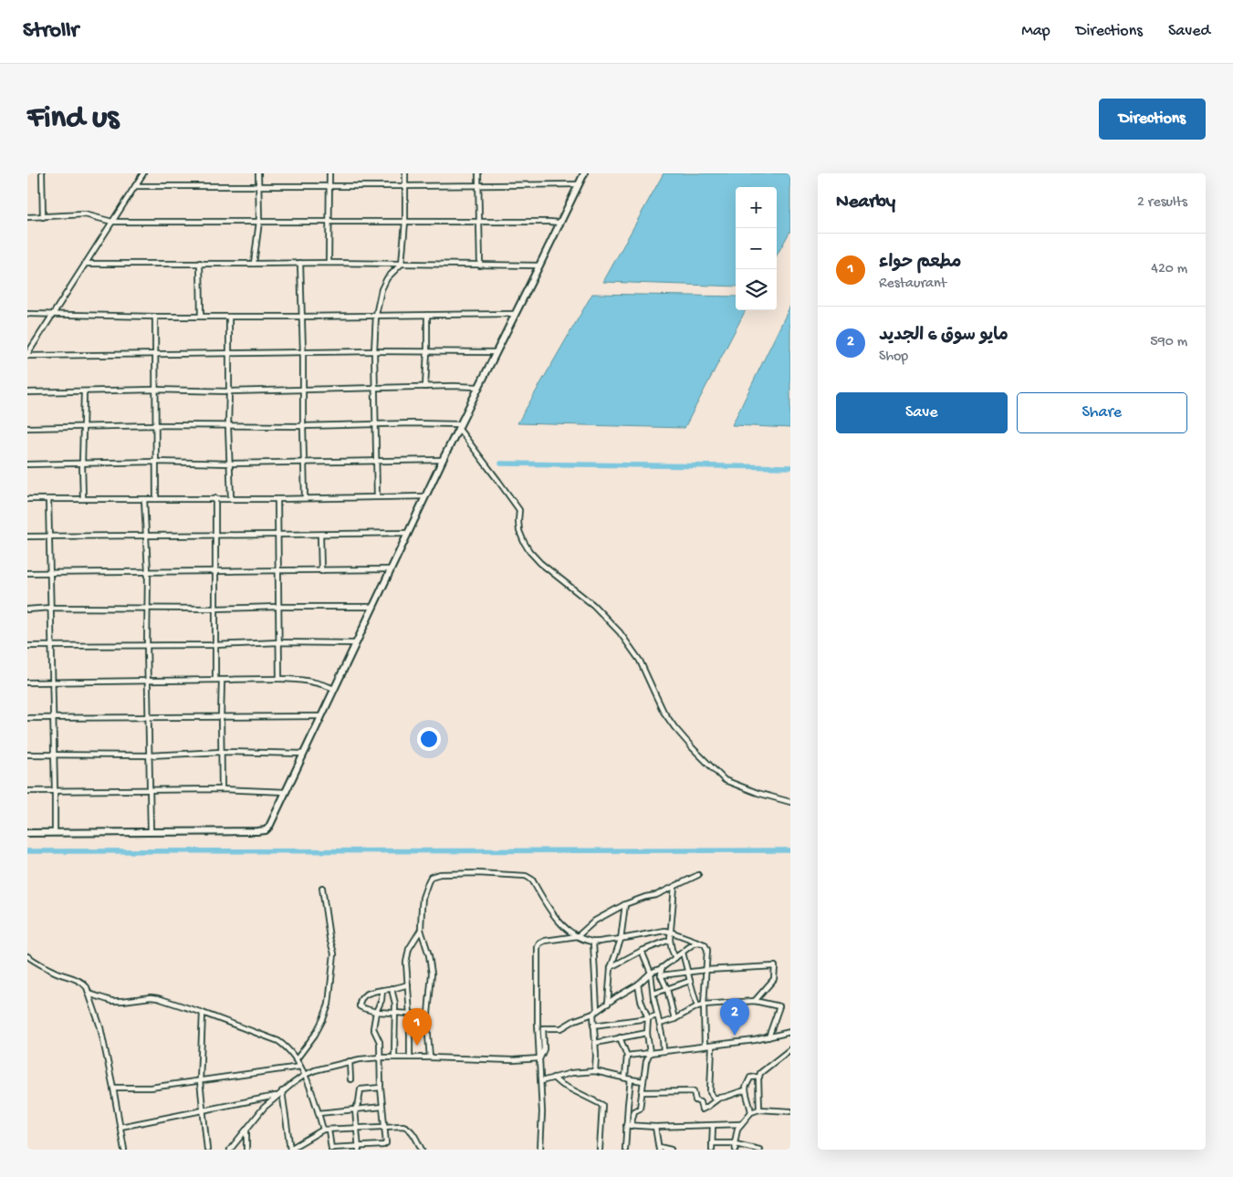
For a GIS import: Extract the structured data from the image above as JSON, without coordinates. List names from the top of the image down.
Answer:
{
  "page": {
    "header": "Strollr",
    "nav": ["Map", "Directions", "Saved"],
    "buttons": [
      "Directions",
      ["Save", "Share"]
    ],
    "title": "Find us",
    "heading": ["Nearby", "2 results"],
    "map_buttons": ["+", "−"],
    "list": [
      {
        "mark": "1",
        "name": "مطعم حواء",
        "note": "Restaurant",
        "value": "420 m"
      },
      {
        "mark": "2",
        "name": "مايو سوق 6 الجديد",
        "note": "Shop",
        "value": "590 m"
      }
    ],
    "pins": ["2", "1"]
  }
}
